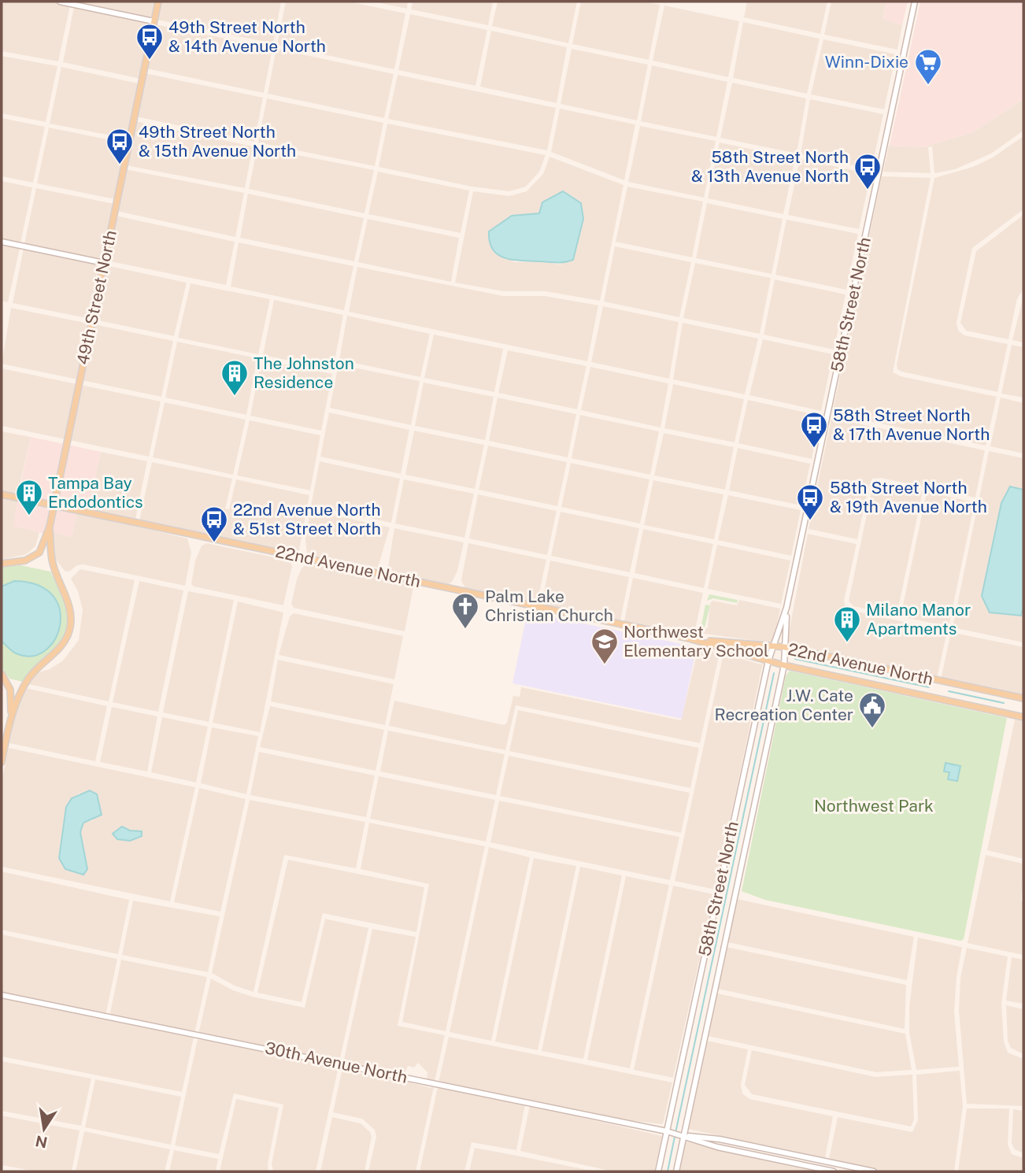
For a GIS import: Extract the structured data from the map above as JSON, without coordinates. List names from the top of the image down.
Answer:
{
  "streets": {
    "main road": ["49th Street North", "22nd Avenue North"],
    "street": ["58th Street North", "30th Avenue North"]
  },
  "crossings": [
    ["49th Street North", "22nd Avenue North"],
    ["58th Street North", "22nd Avenue North"],
    ["58th Street North", "30th Avenue North"]
  ],
  "parks": ["Northwest Park"],
  "places": {
    "bus stop": [
      "49th Street North & 14th Avenue North",
      "49th Street North & 15th Avenue North",
      "58th Street North & 13th Avenue North",
      "58th Street North & 17th Avenue North",
      "58th Street North & 19th Avenue North",
      "22nd Avenue North & 51st Street North"
    ],
    "supermarket": ["Winn-Dixie"],
    "building": ["The Johnston Residence", "Tampa Bay Endodontics", "Milano Manor Apartments"],
    "church": ["Palm Lake Christian Church"],
    "school or university": ["Northwest Elementary School"],
    "public building": ["J.W. Cate Recreation Center"]
  },
  "north": "bottom"
}
